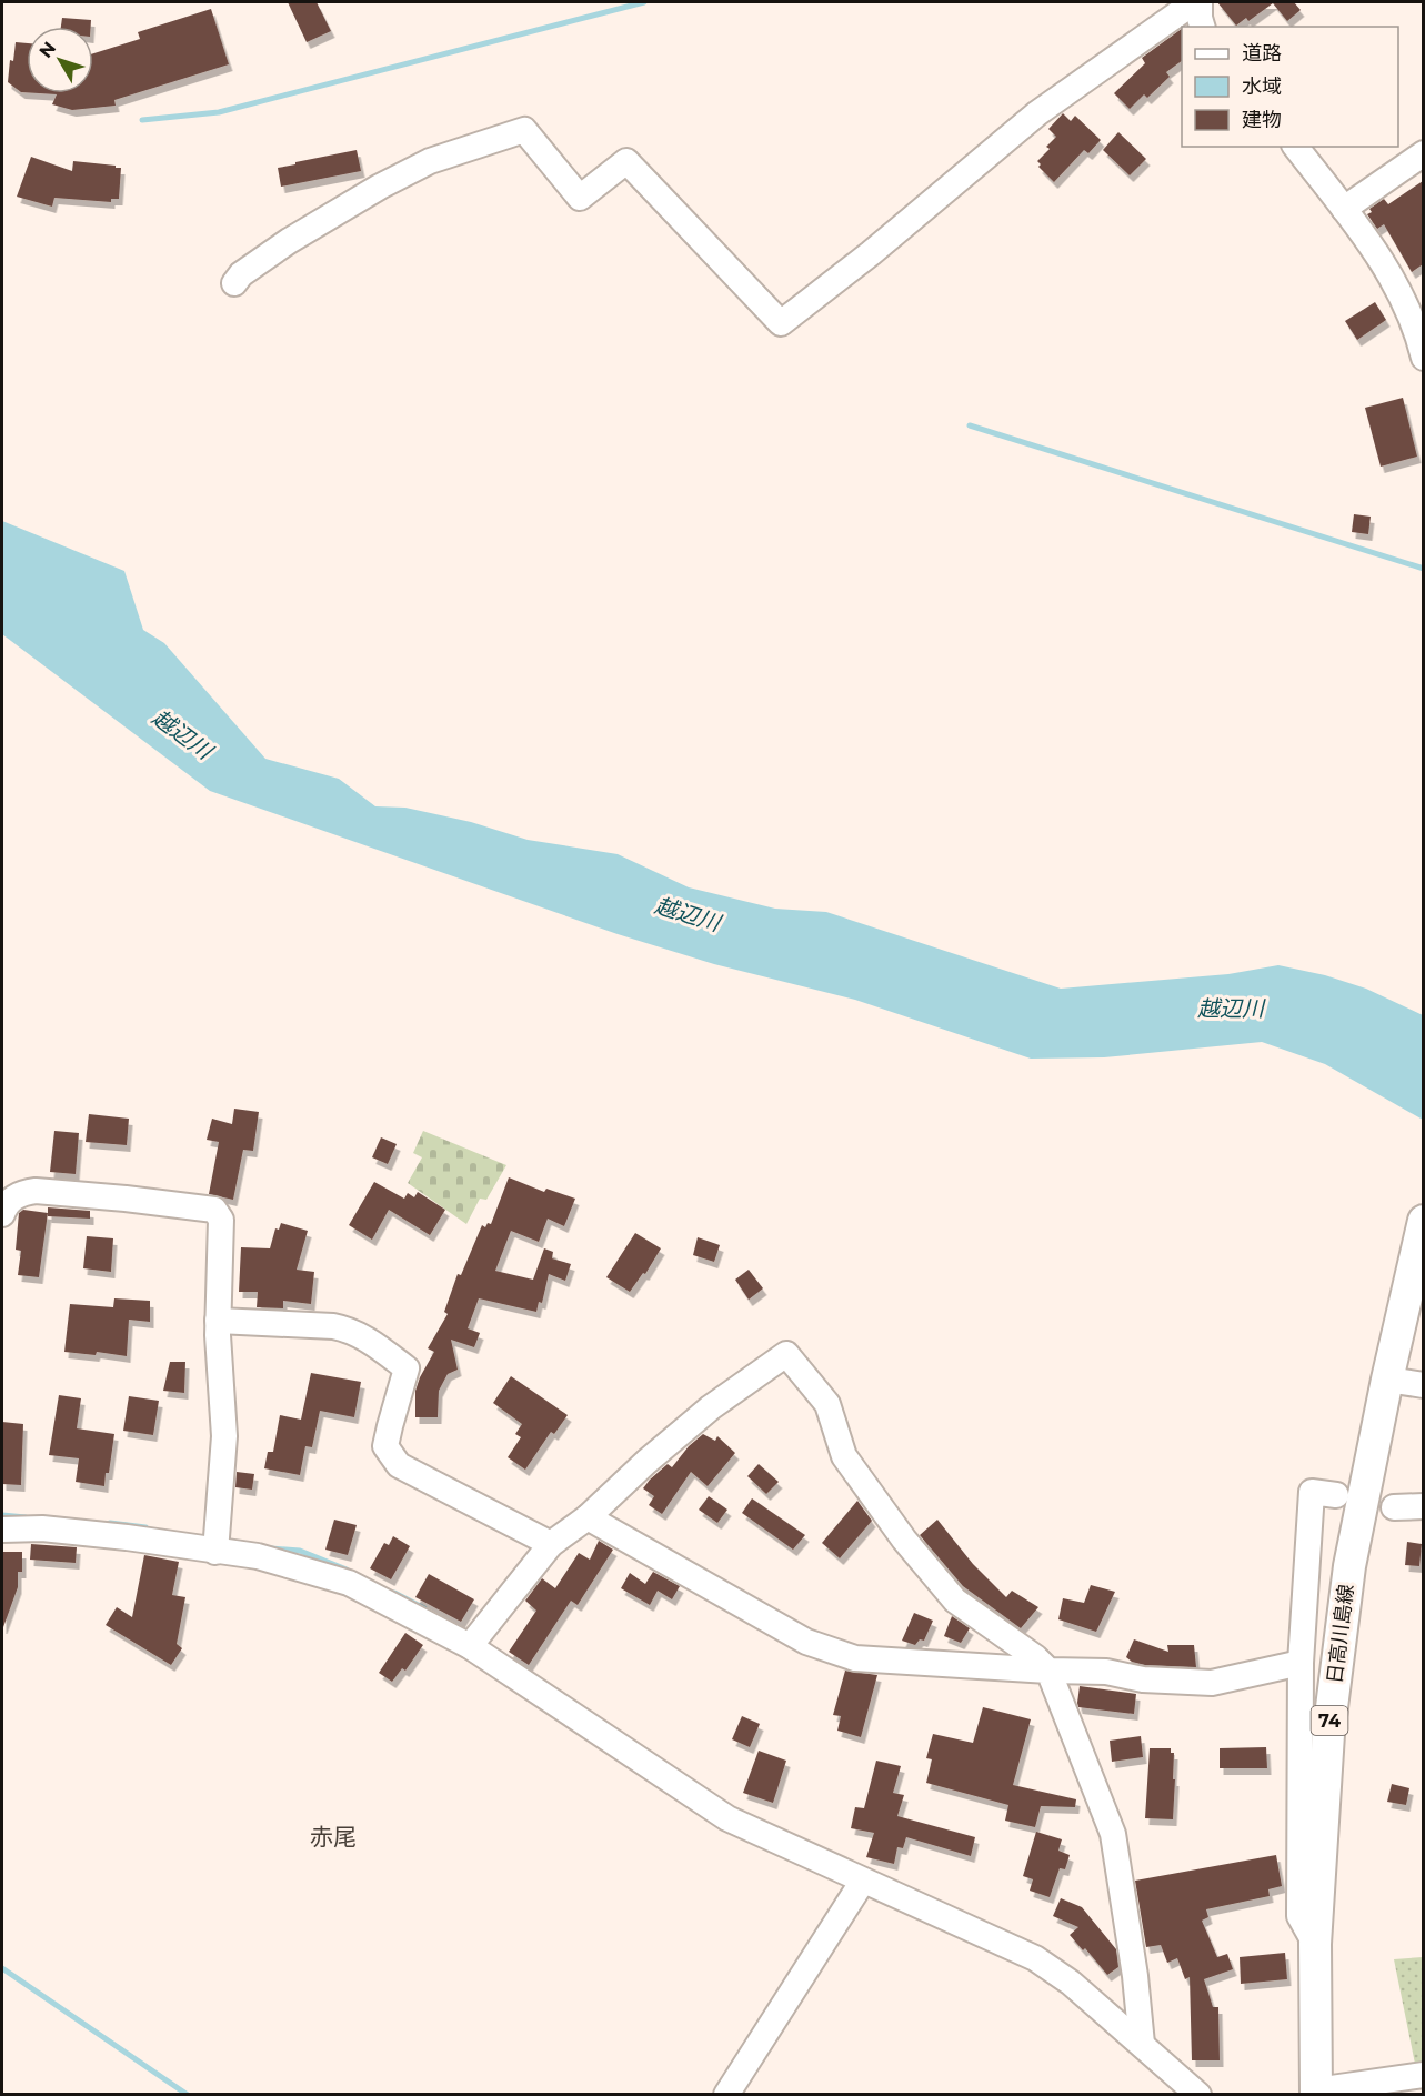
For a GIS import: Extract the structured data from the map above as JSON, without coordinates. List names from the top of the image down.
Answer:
{
  "streets": {
    "main road": ["日高川島線", "74"]
  },
  "districts": ["赤尾"],
  "water": ["越辺川"],
  "legend": ["道路", "水域", "建物"],
  "north": "top left"
}
